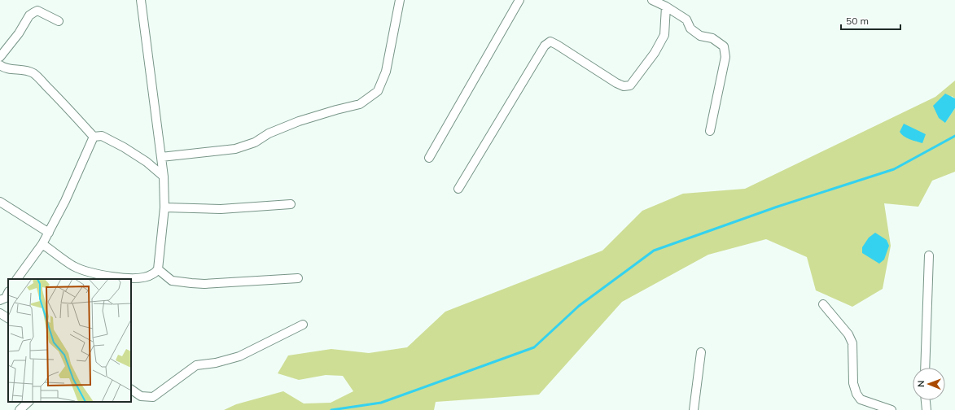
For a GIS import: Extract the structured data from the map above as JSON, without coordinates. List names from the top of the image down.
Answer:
{
  "scale_bar": "50 m",
  "north": "left"
}
